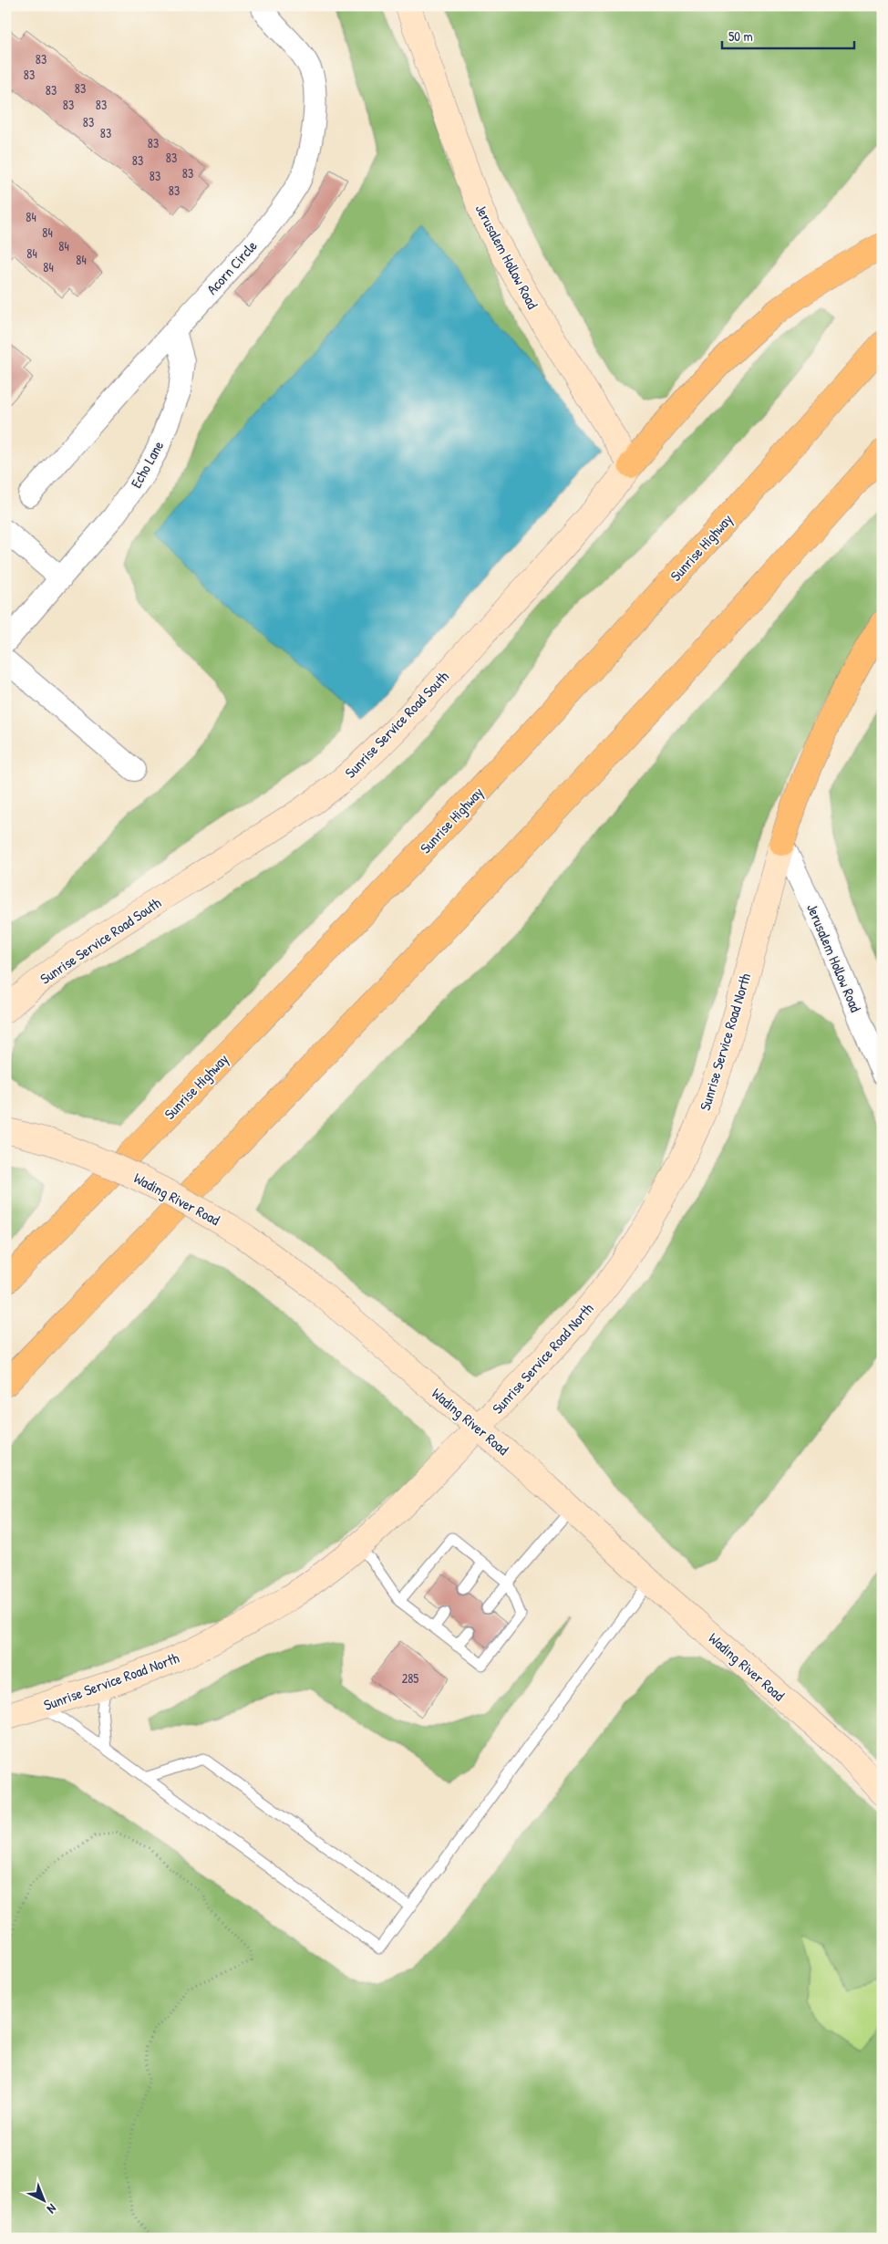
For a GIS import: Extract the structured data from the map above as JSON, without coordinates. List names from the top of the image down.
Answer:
{
  "streets": {
    "highway": ["Sunrise Highway"],
    "street": [
      "Jerusalem Hollow Road",
      "Acorn Circle",
      "Echo Lane",
      "Sunrise Service Road South",
      "Sunrise Service Road North",
      "Wading River Road"
    ]
  },
  "crossings": [
    ["Jerusalem Hollow Road", "Sunrise Service Road South"],
    ["Jerusalem Hollow Road", "Sunrise Service Road North"],
    ["Acorn Circle", "Echo Lane"],
    ["Sunrise Service Road North", "Wading River Road"]
  ],
  "house_numbers": [
    "83",
    "83",
    "83",
    "83",
    "83",
    "83",
    "83",
    "83",
    "83",
    "83",
    "83",
    "83",
    "83",
    "83",
    "84",
    "84",
    "84",
    "84",
    "84",
    "84",
    "285"
  ],
  "scale_bar": "50 m",
  "north": "bottom right"
}
